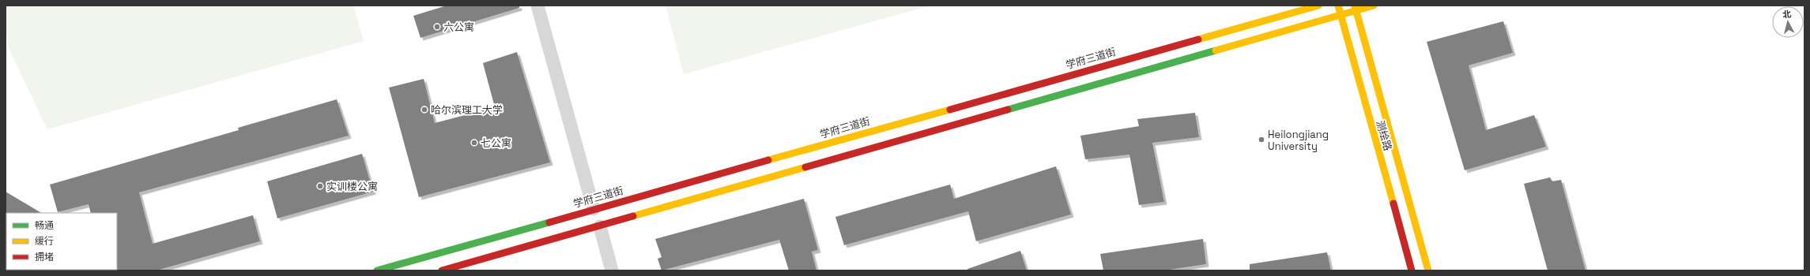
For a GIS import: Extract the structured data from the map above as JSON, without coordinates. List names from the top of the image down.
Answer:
{
  "streets": {
    "main road": ["学府三道街", "测绘路"]
  },
  "places": [
    "六公寓",
    "哈尔滨理工大学",
    "Heilongjiang University",
    "七公寓",
    "实训楼公寓"
  ],
  "legend": ["畅通", "缓行", "拥堵"],
  "north": "top"
}
